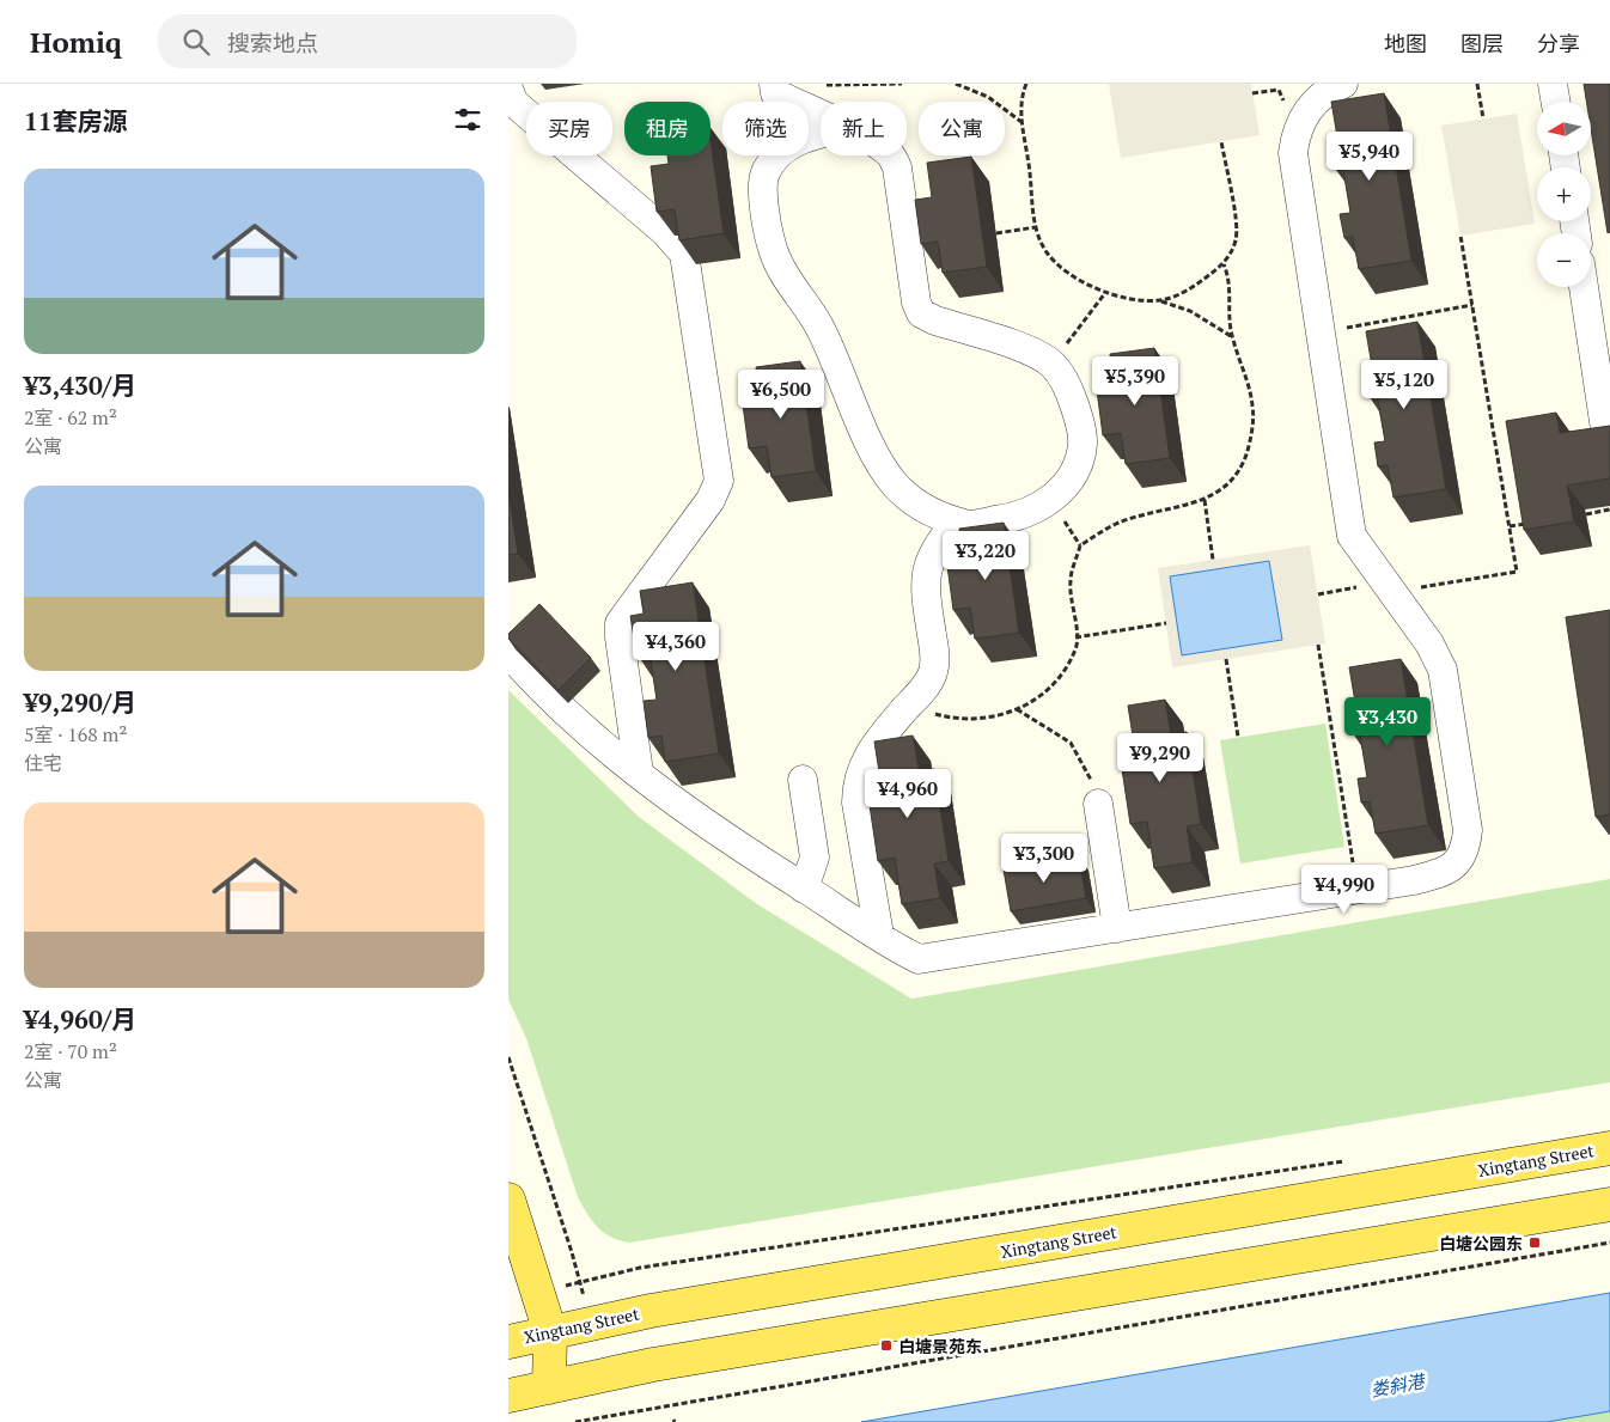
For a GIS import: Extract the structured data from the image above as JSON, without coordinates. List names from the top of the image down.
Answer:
{
  "streets": {
    "main road": ["Xingtang Street"]
  },
  "water": ["娄斜港"],
  "places": {
    "transit": ["白塘公园东", "白塘景苑东"]
  },
  "north": "left",
  "page": {
    "header": "Homiq",
    "search": "搜索地点",
    "nav": ["地图", "图层", "分享"],
    "heading": "11套房源",
    "map_buttons": ["+", "−"],
    "chip": [
      "买房",
      "租房",
      "筛选",
      "新上",
      "公寓"
    ],
    "price": [
      "¥5,940",
      "¥5,390",
      "¥5,120",
      "¥6,500",
      "¥3,220",
      "¥4,360",
      "¥3,430",
      "¥9,290",
      "¥4,960",
      "¥3,300",
      "¥4,990"
    ],
    "list": [
      {
        "name": "¥3,430/月",
        "note": "2室 · 62 m² · 公寓"
      },
      {
        "name": "¥9,290/月",
        "note": "5室 · 168 m² · 住宅"
      },
      {
        "name": "¥4,960/月",
        "note": "2室 · 70 m² · 公寓"
      }
    ]
  }
}
